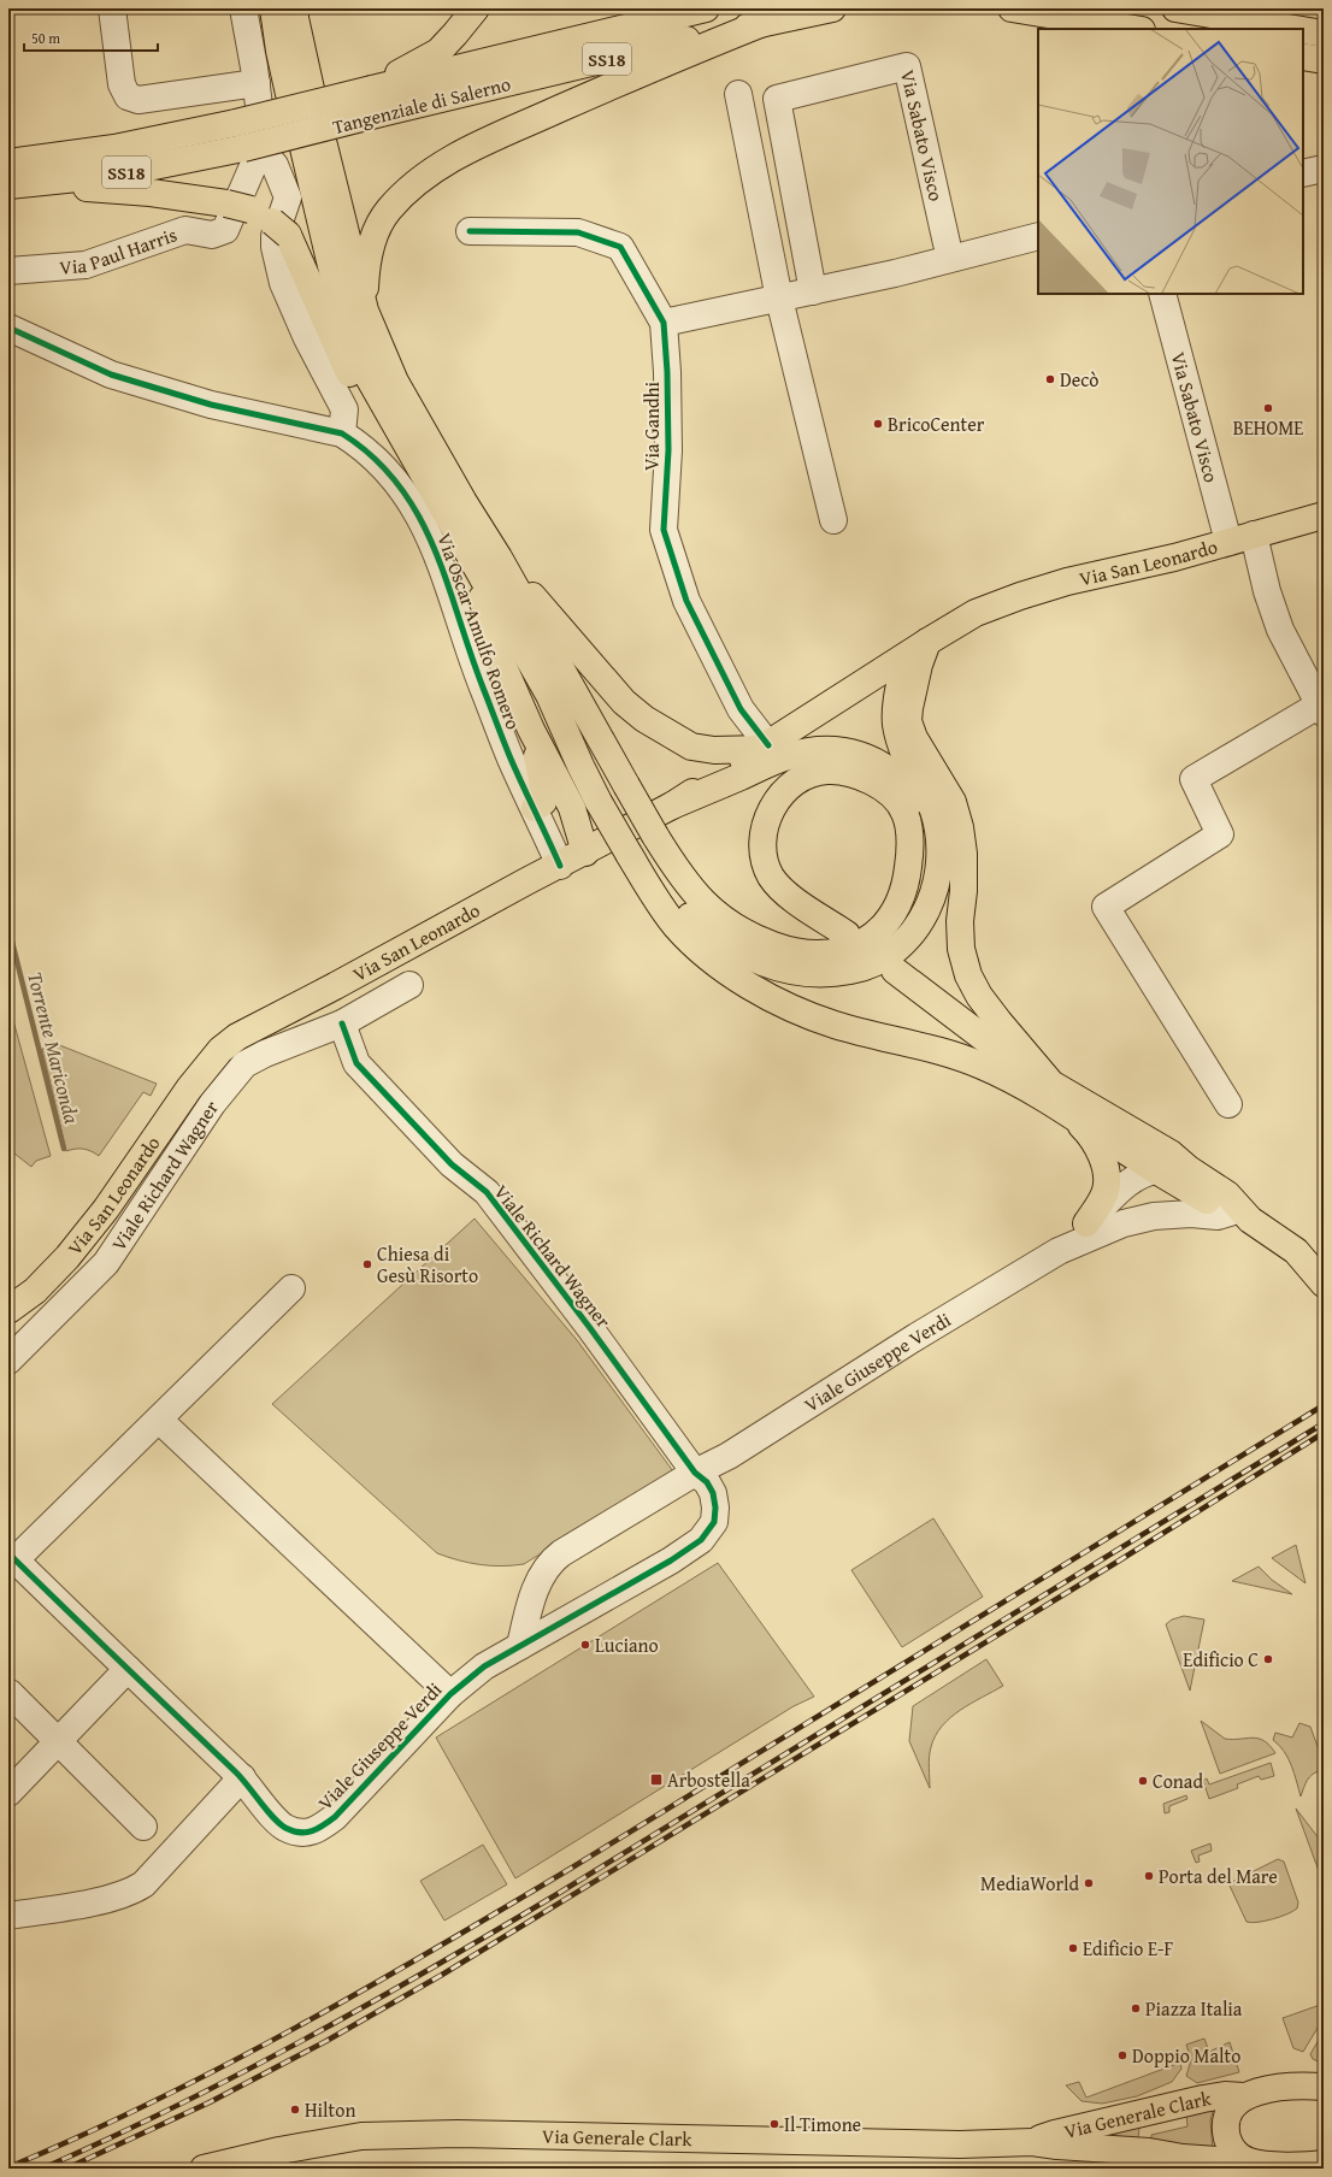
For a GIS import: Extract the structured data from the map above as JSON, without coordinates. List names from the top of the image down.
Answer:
{
  "streets": {
    "main road": [
      "SS18",
      "Tangenziale di Salerno",
      "Via San Leonardo",
      "Via Generale Clark"
    ],
    "street": [
      "Via Sabato Visco",
      "Via Paul Harris",
      "Via Gandhi",
      "Via Oscar Amulfo Romero",
      "Viale Richard Wagner",
      "Viale Giuseppe Verdi"
    ]
  },
  "crossings": [
    ["Tangenziale di Salerno", "Via Paul Harris"],
    ["Via Sabato Visco", "Via San Leonardo"],
    ["Via Gandhi", "Via San Leonardo"],
    ["Via San Leonardo", "Via Oscar Amulfo Romero"],
    ["Viale Richard Wagner", "Viale Giuseppe Verdi"]
  ],
  "water": ["Torrente Mariconda"],
  "places": {
    "other": [
      "Decò",
      "BEHOME",
      "BricoCenter",
      "Chiesa di Gesù Risorto",
      "Luciano",
      "Edificio C",
      "Conad",
      "Porta del Mare",
      "MediaWorld",
      "Edificio E-F",
      "Piazza Italia",
      "Doppio Malto",
      "Hilton",
      "Il Timone"
    ],
    "transit": ["Arbostella"]
  },
  "scale_bar": "50 m"
}
